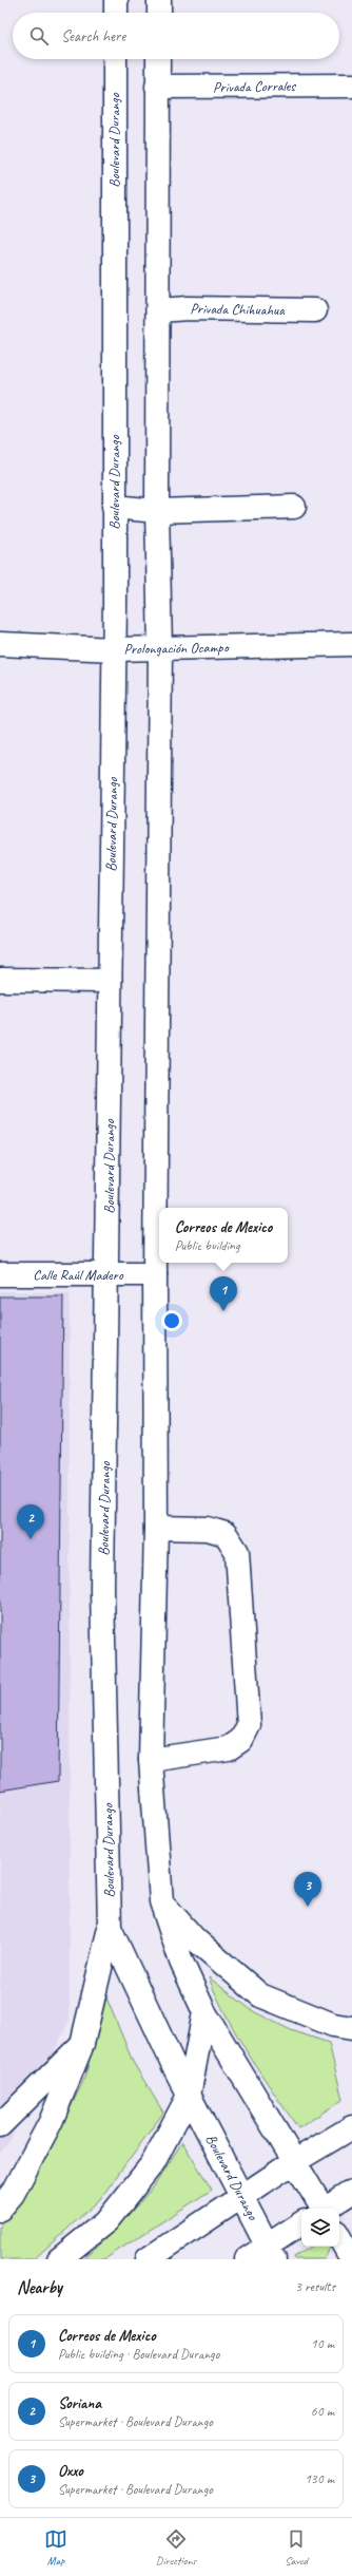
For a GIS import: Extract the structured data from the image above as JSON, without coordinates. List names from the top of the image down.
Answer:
{
  "streets": {
    "main road": [
      "Privada Corrales",
      "Boulevard Durango",
      "Privada Chihuahua",
      "Prolongación Ocampo",
      "Calle Raúl Madero"
    ]
  },
  "crossings": [
    ["Boulevard Durango", "Prolongación Ocampo"],
    ["Boulevard Durango", "Calle Raúl Madero"]
  ],
  "page": {
    "search": "Search here",
    "popup": ["Correos de Mexico", "Public building"],
    "pins": ["1", "2", "3"],
    "heading": ["Nearby", "3 results"],
    "list": [
      {
        "mark": "1",
        "name": "Correos de Mexico",
        "note": "Public building · Boulevard Durango",
        "value": "10 m"
      },
      {
        "mark": "2",
        "name": "Soriana",
        "note": "Supermarket · Boulevard Durango",
        "value": "60 m"
      },
      {
        "mark": "3",
        "name": "Oxxo",
        "note": "Supermarket · Boulevard Durango",
        "value": "130 m"
      }
    ],
    "nav": ["Map", "Directions", "Saved"]
  }
}
